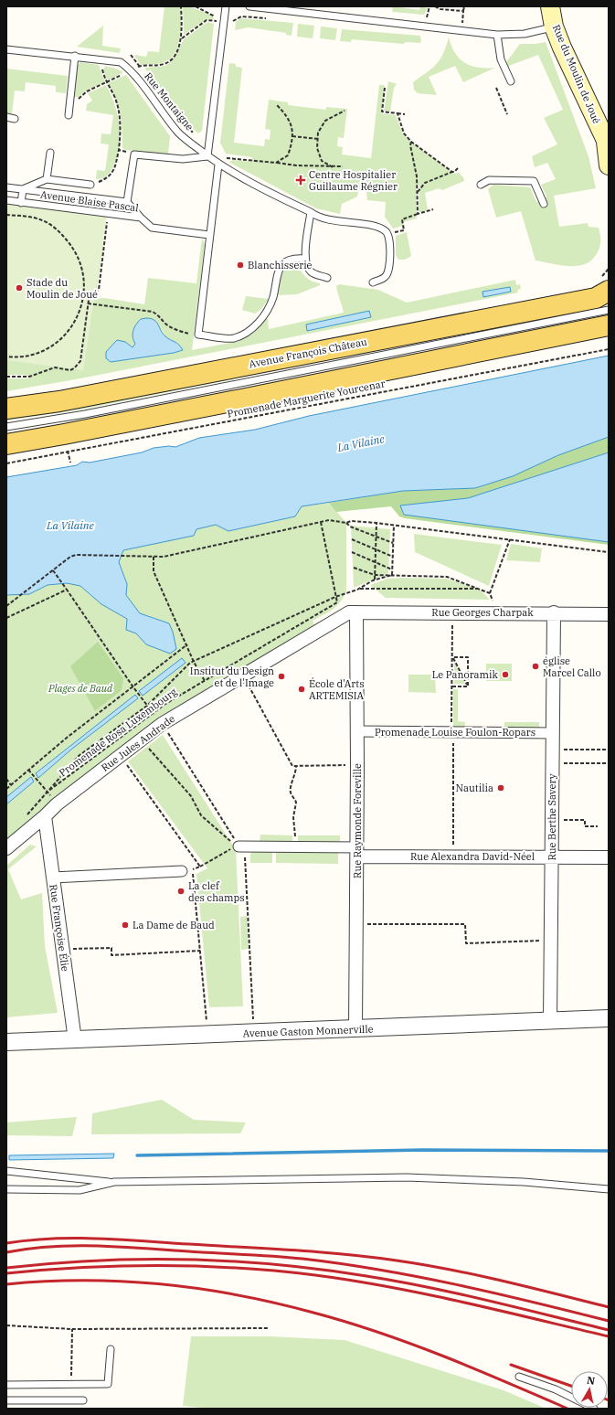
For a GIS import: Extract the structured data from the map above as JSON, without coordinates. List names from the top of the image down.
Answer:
{
  "streets": {
    "main road": ["Rue du Moulin de Joué", "Avenue François Château"],
    "street": [
      "Rue Georges Charpak",
      "Promenade Louise Foulon-Ropars",
      "Rue Jules Andrade",
      "Rue Berthe Savery",
      "Rue Raymonde Foreville",
      "Rue Alexandra David-Néel",
      "Rue Françoise Élie",
      "Avenue Gaston Monnerville"
    ],
    "lane": ["Rue Montaigne", "Avenue Blaise Pascal"],
    "path": ["Promenade Marguerite Yourcenar", "Promenade Rosa Luxembourg"]
  },
  "crossings": [
    ["Rue Georges Charpak", "Rue Jules Andrade"],
    ["Rue Georges Charpak", "Rue Berthe Savery"],
    ["Rue Georges Charpak", "Rue Raymonde Foreville"],
    ["Promenade Louise Foulon-Ropars", "Rue Berthe Savery"],
    ["Promenade Louise Foulon-Ropars", "Rue Raymonde Foreville"],
    ["Rue Jules Andrade", "Rue Raymonde Foreville"],
    ["Rue Jules Andrade", "Rue Françoise Élie"],
    ["Rue Berthe Savery", "Rue Alexandra David-Néel"],
    ["Rue Berthe Savery", "Avenue Gaston Monnerville"],
    ["Rue Raymonde Foreville", "Rue Alexandra David-Néel"],
    ["Rue Raymonde Foreville", "Avenue Gaston Monnerville"],
    ["Rue Françoise Élie", "Avenue Gaston Monnerville"]
  ],
  "water": ["La Vilaine"],
  "parks": ["Plages de Baud"],
  "places": {
    "health": ["Centre Hospitalier Guillaume Régnier"],
    "other": [
      "Blanchisserie",
      "Stade du Moulin de Joué",
      "église Marcel Callo",
      "Le Panoramik",
      "Institut du Design et de l'Image",
      "École d'Arts ARTEMISIA",
      "Nautilia",
      "La clef des champs",
      "La Dame de Baud"
    ]
  },
  "north": "top"
}
